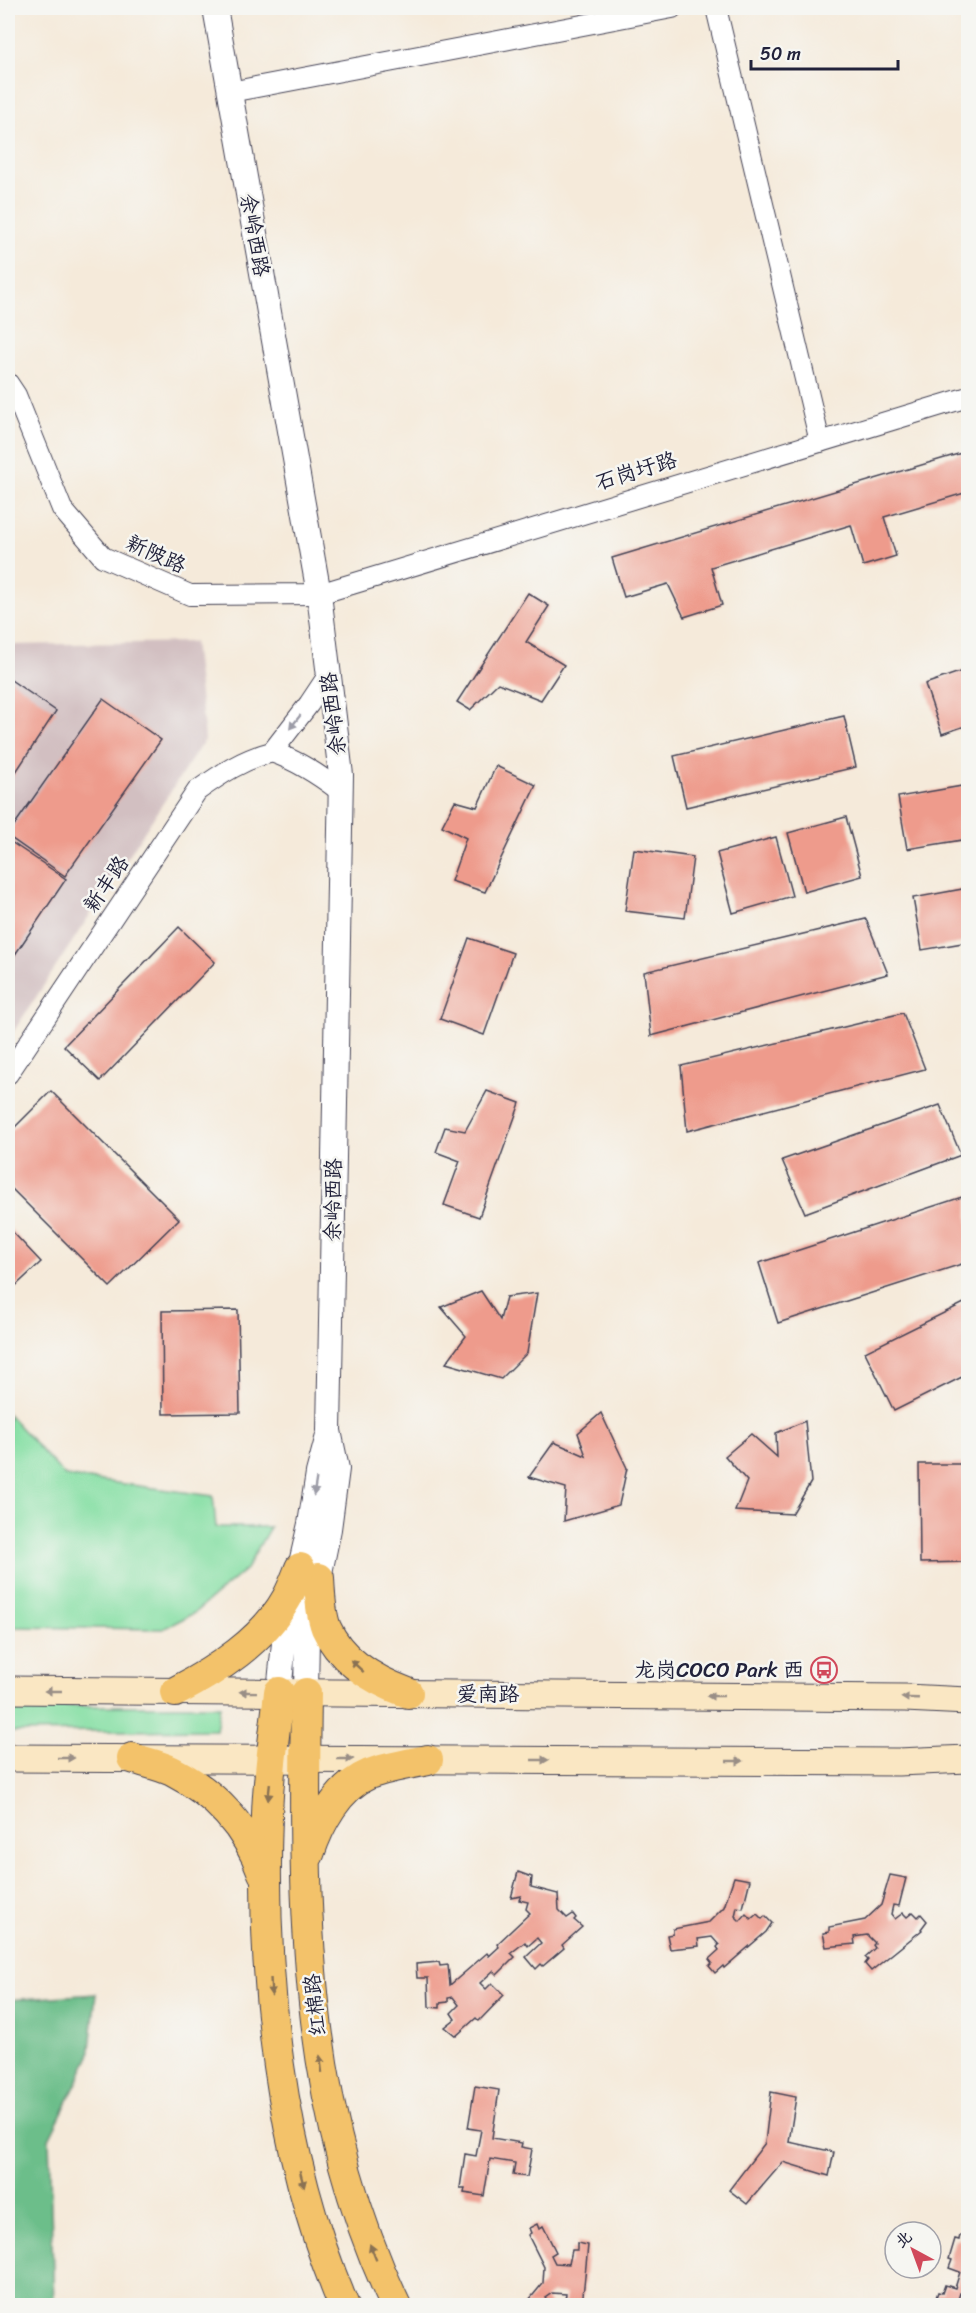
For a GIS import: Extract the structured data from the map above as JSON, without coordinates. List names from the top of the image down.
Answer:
{
  "streets": {
    "main road": ["爱南路", "红棉路"],
    "street": [
      "余岭西路",
      "石岗圩路",
      "新陂路",
      "新丰路"
    ]
  },
  "crossings": [
    ["余岭西路", "石岗圩路"],
    ["余岭西路", "新陂路"],
    ["余岭西路", "爱南路"],
    ["余岭西路", "红棉路"],
    ["石岗圩路", "新陂路"],
    ["爱南路", "红棉路"]
  ],
  "places": {
    "bus stop": ["龙岗COCO Park 西"]
  },
  "scale_bar": "50 m",
  "north": "top left"
}
